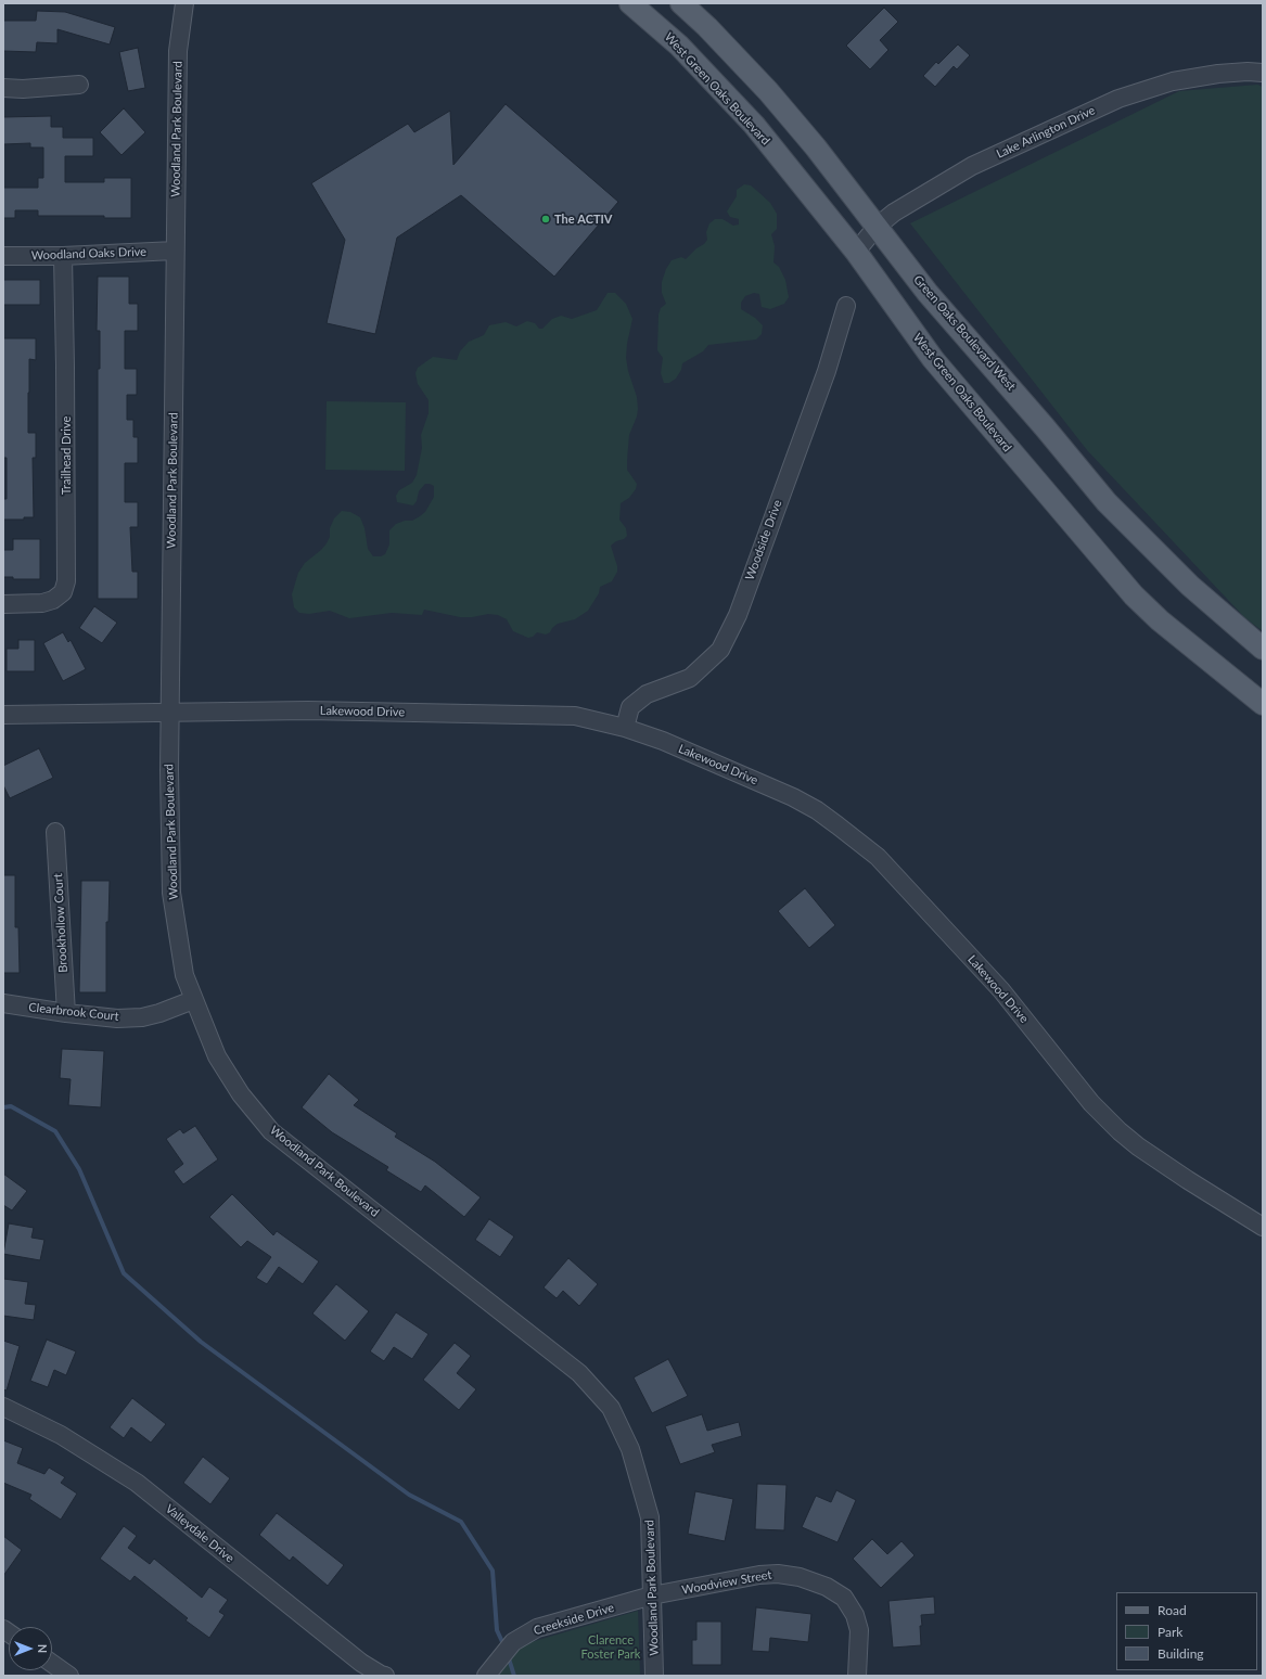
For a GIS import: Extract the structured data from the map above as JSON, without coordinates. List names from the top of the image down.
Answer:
{
  "streets": {
    "main road": ["West Green Oaks Boulevard", "Green Oaks Boulevard West"],
    "street": [
      "Woodland Park Boulevard",
      "Lake Arlington Drive",
      "Woodland Oaks Drive",
      "Trailhead Drive",
      "Woodside Drive",
      "Lakewood Drive",
      "Brookhollow Court",
      "Clearbrook Court",
      "Valleydale Drive",
      "Woodview Street",
      "Creekside Drive"
    ]
  },
  "crossings": [
    ["West Green Oaks Boulevard", "Lake Arlington Drive"],
    ["Woodland Park Boulevard", "Woodland Oaks Drive"],
    ["Woodland Park Boulevard", "Lakewood Drive"],
    ["Woodland Park Boulevard", "Clearbrook Court"],
    ["Woodland Park Boulevard", "Woodview Street"],
    ["Woodland Park Boulevard", "Creekside Drive"],
    ["Lake Arlington Drive", "Green Oaks Boulevard West"],
    ["Woodland Oaks Drive", "Trailhead Drive"],
    ["Woodside Drive", "Lakewood Drive"],
    ["Brookhollow Court", "Clearbrook Court"],
    ["Woodview Street", "Creekside Drive"]
  ],
  "parks": ["Clarence Foster Park"],
  "places": ["The ACTIV"],
  "legend": ["Road", "Park", "Building"],
  "north": "right"
}
